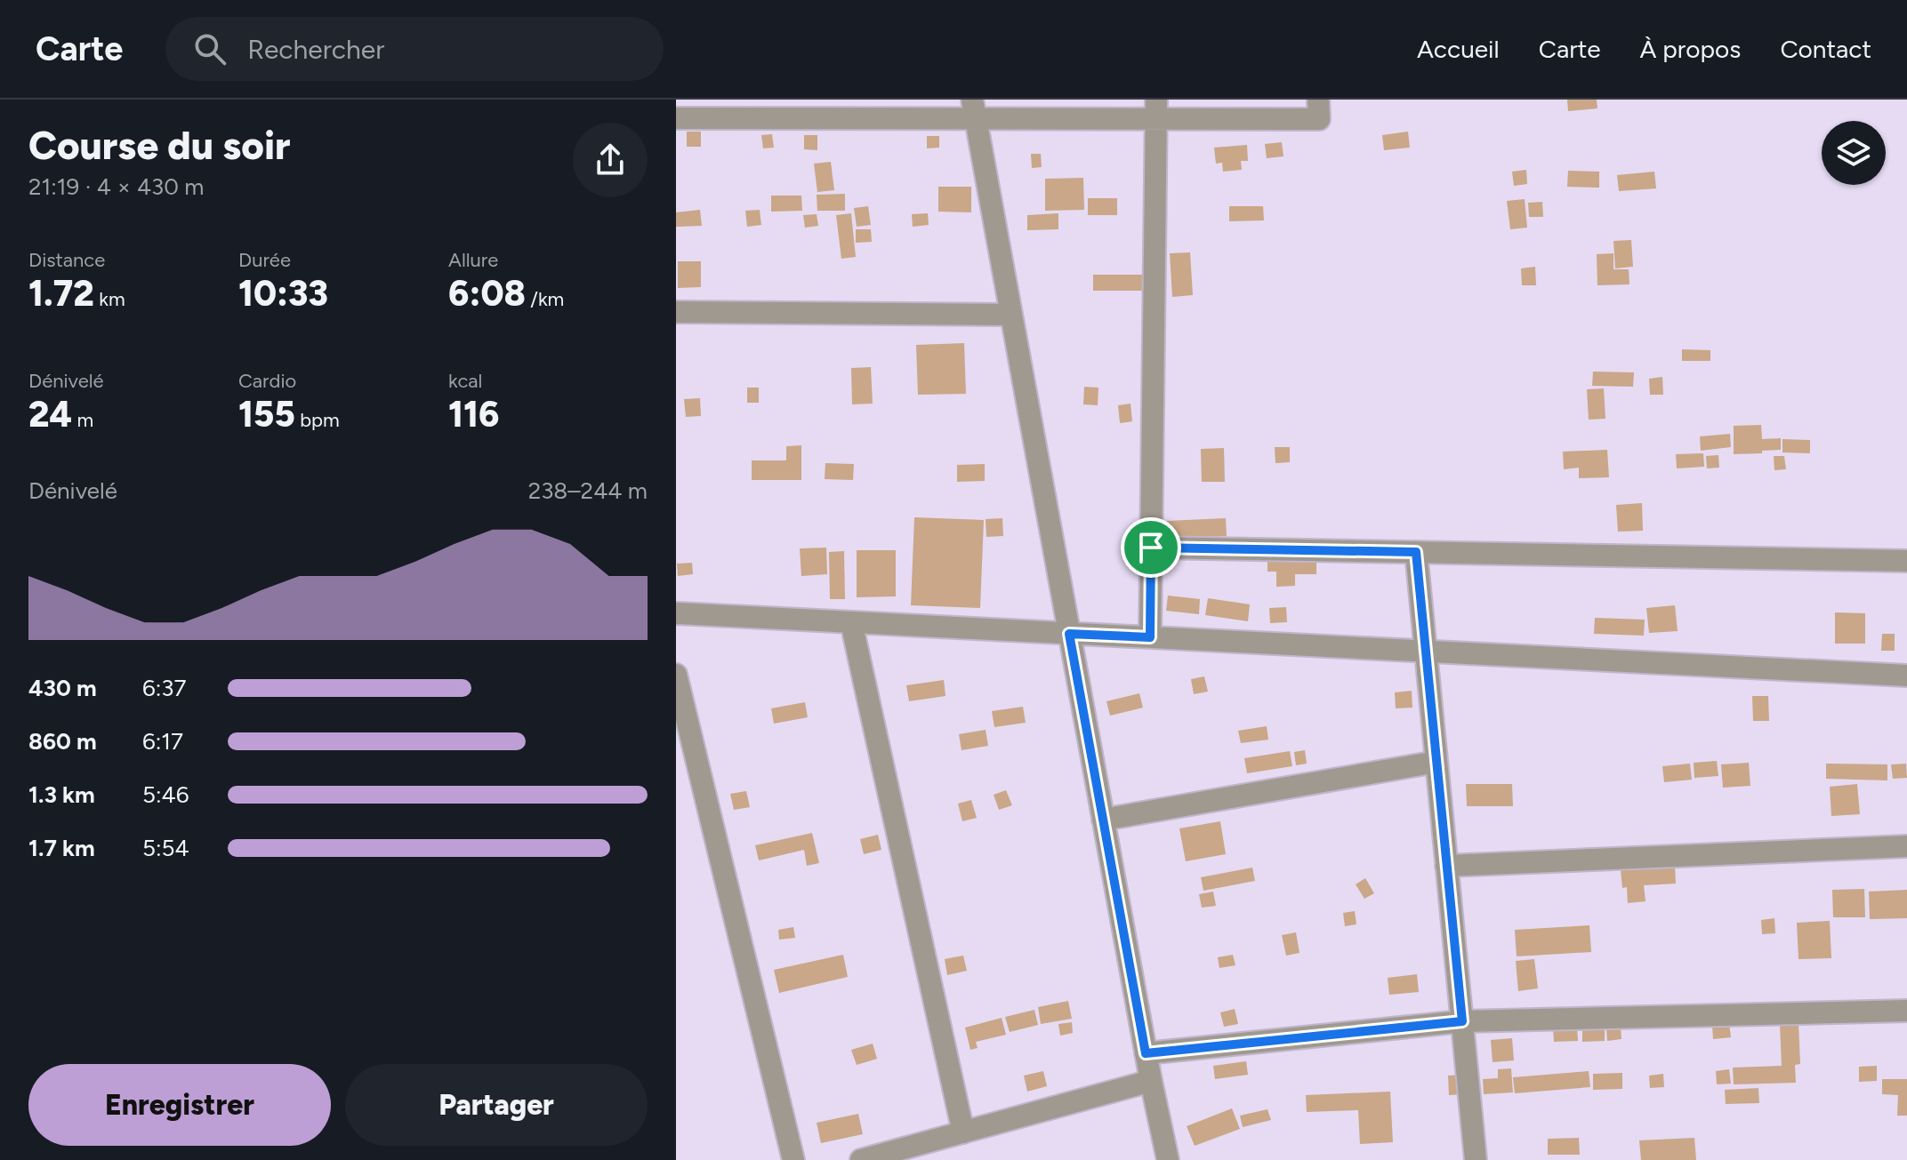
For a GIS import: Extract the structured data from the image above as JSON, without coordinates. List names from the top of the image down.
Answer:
{
  "page": {
    "header": "Carte",
    "search": "Rechercher",
    "nav": [
      "Accueil",
      "Carte",
      "À propos",
      "Contact"
    ],
    "heading": ["Course du soir", "21:19 · 4 × 430 m"],
    "stats": [
      ["Distance", "1.72 km"],
      ["Durée", "10:33"],
      ["Allure", "6:08 /km"],
      ["Dénivelé", "24 m"],
      ["Cardio", "155 bpm"],
      ["kcal", "116"]
    ],
    "chart": ["Dénivelé", "238–244 m"],
    "list": [
      {
        "name": "430 m",
        "note": "6:37"
      },
      {
        "name": "860 m",
        "note": "6:17"
      },
      {
        "name": "1.3 km",
        "note": "5:46"
      },
      {
        "name": "1.7 km",
        "note": "5:54"
      }
    ],
    "buttons": ["Enregistrer", "Partager"]
  }
}
